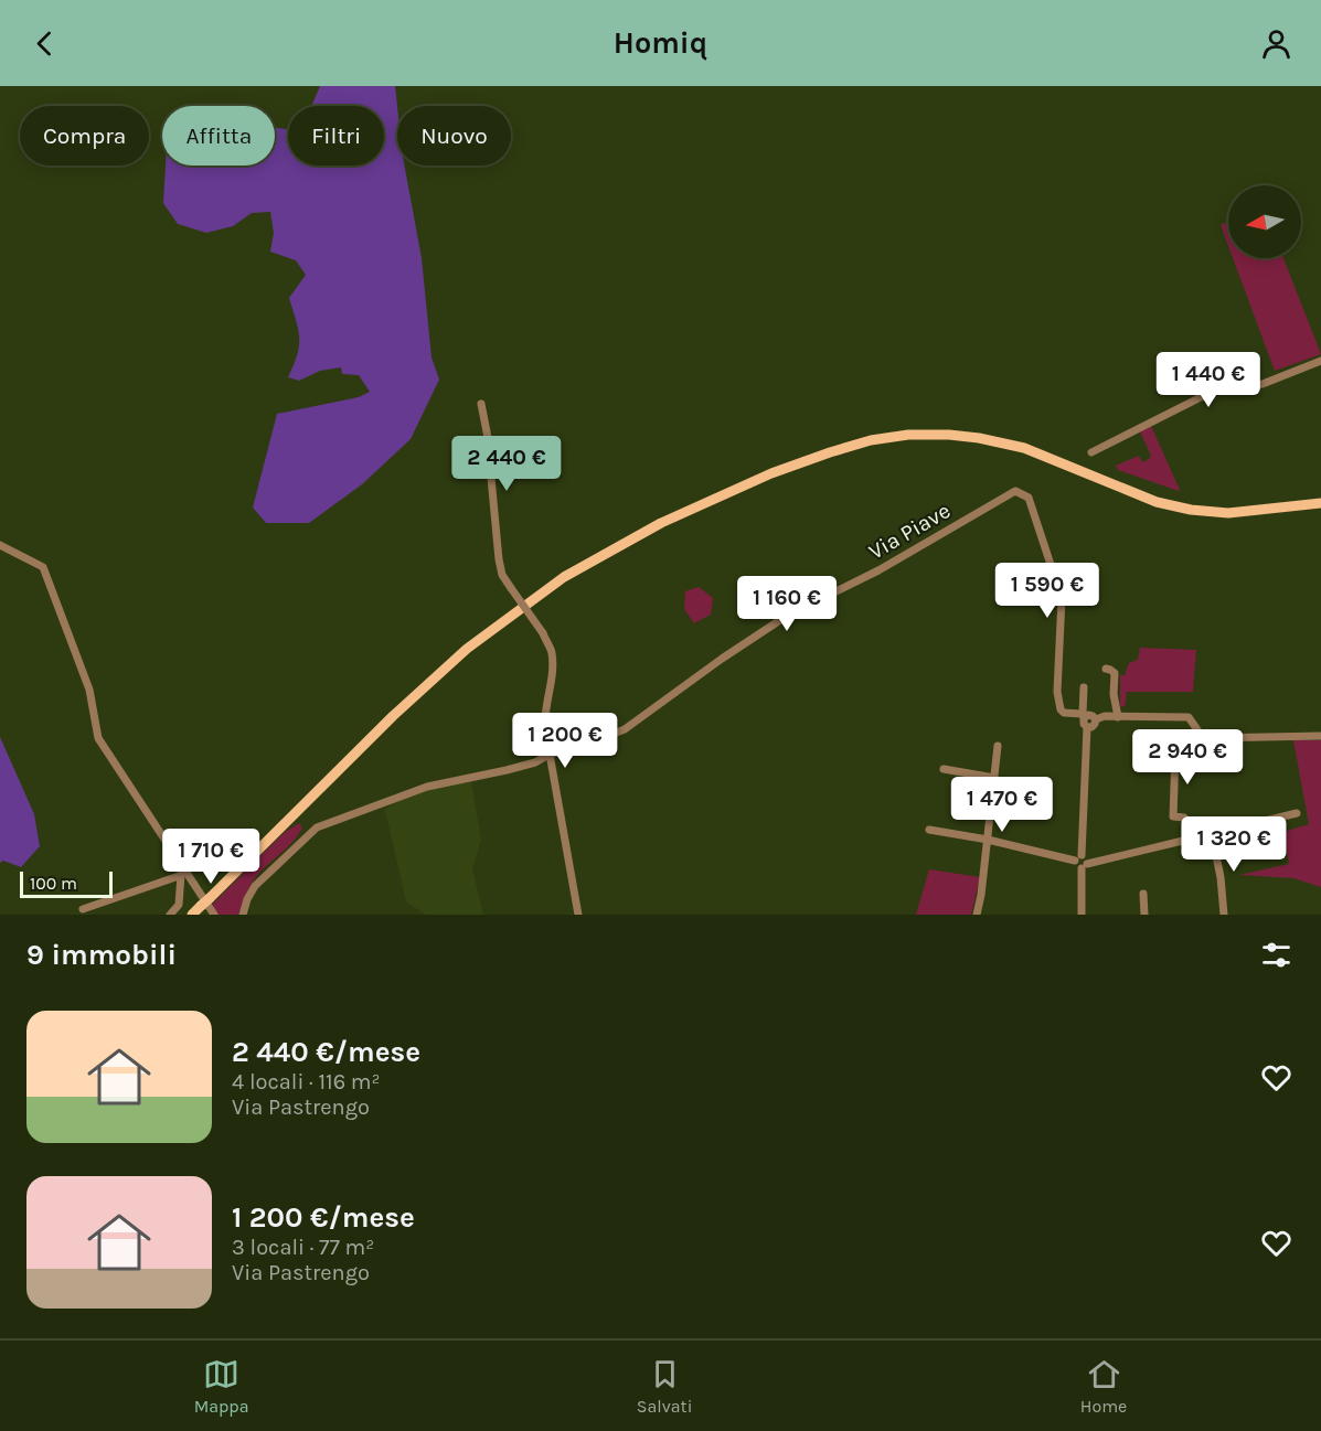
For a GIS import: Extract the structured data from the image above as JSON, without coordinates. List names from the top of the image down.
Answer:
{
  "streets": {
    "street": ["Via Piave"]
  },
  "scale_bar": "100 m",
  "north": "left",
  "page": {
    "header": "Homiq",
    "chip": [
      "Compra",
      "Affitta",
      "Filtri",
      "Nuovo"
    ],
    "price": [
      "1 440 €",
      "2 440 €",
      "1 590 €",
      "1 160 €",
      "1 200 €",
      "2 940 €",
      "1 470 €",
      "1 320 €",
      "1 710 €"
    ],
    "scale": "100 m",
    "heading": "9 immobili",
    "list": [
      {
        "name": "2 440 €/mese",
        "note": "4 locali · 116 m² · Via Pastrengo"
      },
      {
        "name": "1 200 €/mese",
        "note": "3 locali · 77 m² · Via Pastrengo"
      }
    ],
    "tabs": ["Mappa", "Salvati", "Home"]
  }
}
